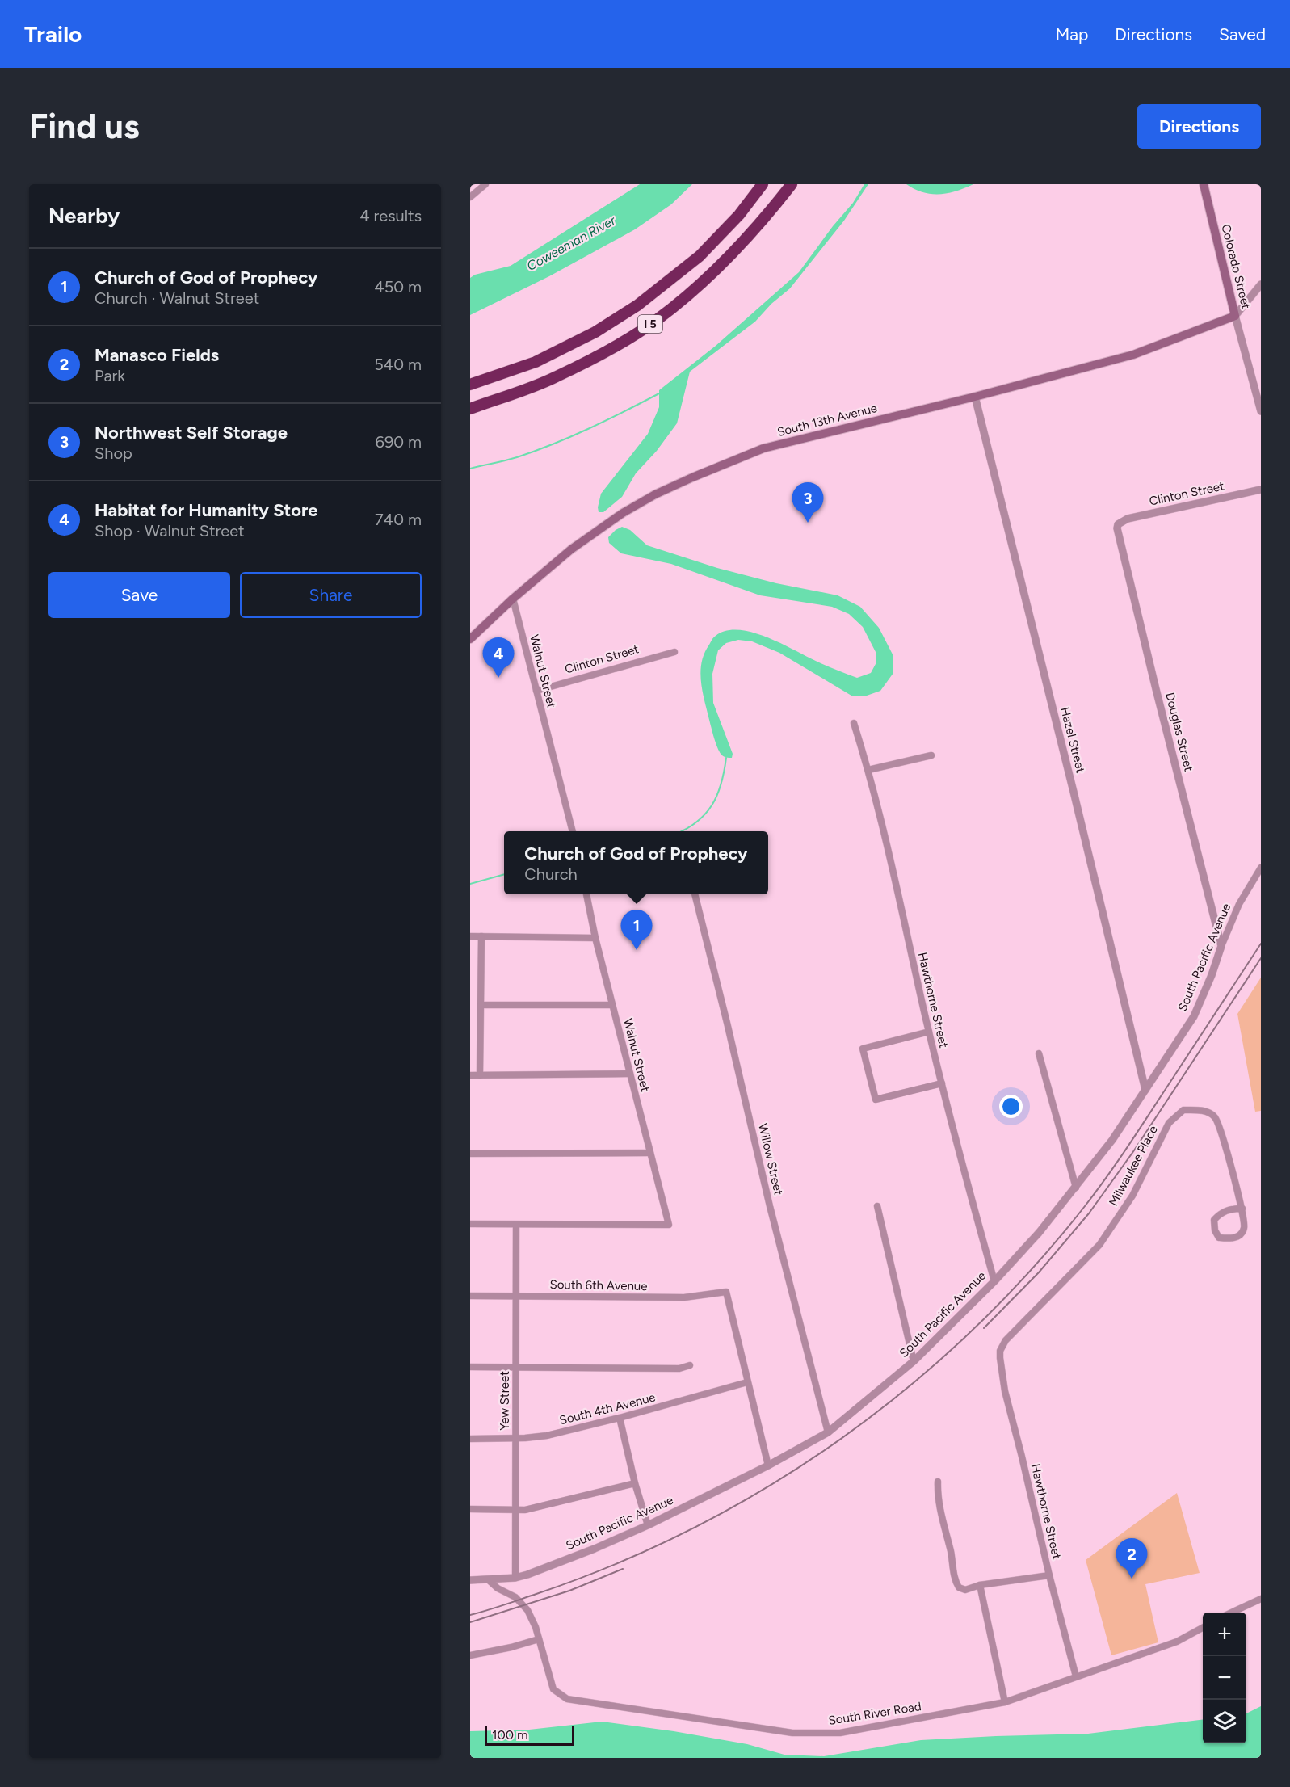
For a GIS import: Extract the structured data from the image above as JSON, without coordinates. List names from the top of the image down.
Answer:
{
  "streets": {
    "highway": ["I 5"],
    "main road": ["Colorado Street", "South 13th Avenue"],
    "street": [
      "Clinton Street",
      "Walnut Street",
      "Douglas Street",
      "Hazel Street",
      "South Pacific Avenue",
      "Hawthorne Street",
      "Willow Street",
      "Milwaukee Place",
      "South 6th Avenue",
      "Yew Street",
      "South 4th Avenue",
      "South River Road"
    ]
  },
  "crossings": [
    ["Colorado Street", "South 13th Avenue"],
    ["South 13th Avenue", "Walnut Street"],
    ["South 13th Avenue", "Hazel Street"],
    ["Clinton Street", "Walnut Street"],
    ["Clinton Street", "Douglas Street"],
    ["Walnut Street", "Yew Street"],
    ["Douglas Street", "South Pacific Avenue"],
    ["Hazel Street", "South Pacific Avenue"],
    ["South Pacific Avenue", "Hawthorne Street"],
    ["South Pacific Avenue", "Willow Street"],
    ["South Pacific Avenue", "Yew Street"],
    ["South Pacific Avenue", "South River Road"],
    ["Hawthorne Street", "Milwaukee Place"],
    ["Hawthorne Street", "South River Road"],
    ["South 6th Avenue", "Yew Street"],
    ["South 6th Avenue", "South 4th Avenue"],
    ["Yew Street", "South 4th Avenue"]
  ],
  "water": ["Coweeman River"],
  "scale_bar": "100 m",
  "page": {
    "header": "Trailo",
    "nav": ["Map", "Directions", "Saved"],
    "buttons": [
      "Directions",
      ["Save", "Share"]
    ],
    "title": "Find us",
    "heading": ["Nearby", "4 results"],
    "list": [
      {
        "mark": "1",
        "name": "Church of God of Prophecy",
        "note": "Church · Walnut Street",
        "value": "450 m"
      },
      {
        "mark": "2",
        "name": "Manasco Fields",
        "note": "Park",
        "value": "540 m"
      },
      {
        "mark": "3",
        "name": "Northwest Self Storage",
        "note": "Shop",
        "value": "690 m"
      },
      {
        "mark": "4",
        "name": "Habitat for Humanity Store",
        "note": "Shop · Walnut Street",
        "value": "740 m"
      }
    ],
    "pins": [
      "3",
      "4",
      "1",
      "2"
    ],
    "popup": ["Church of God of Prophecy", "Church"],
    "map_buttons": ["+", "−"],
    "scale": "100 m"
  }
}
